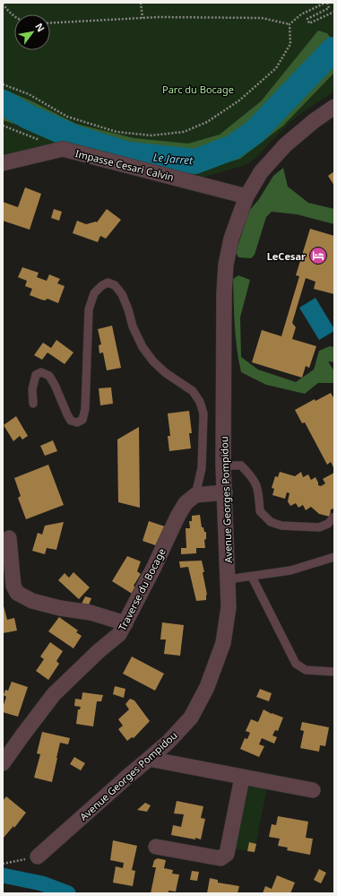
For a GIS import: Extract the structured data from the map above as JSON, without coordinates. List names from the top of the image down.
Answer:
{
  "streets": {
    "street": ["Impasse Cesari Calvin", "Avenue Georges Pompidou", "Traverse du Bocage"]
  },
  "crossings": [
    ["Impasse Cesari Calvin", "Avenue Georges Pompidou"]
  ],
  "water": ["Le Jarret"],
  "parks": ["Parc du Bocage"],
  "places": {
    "hotel": ["LeCesar"]
  },
  "north": "top right"
}
